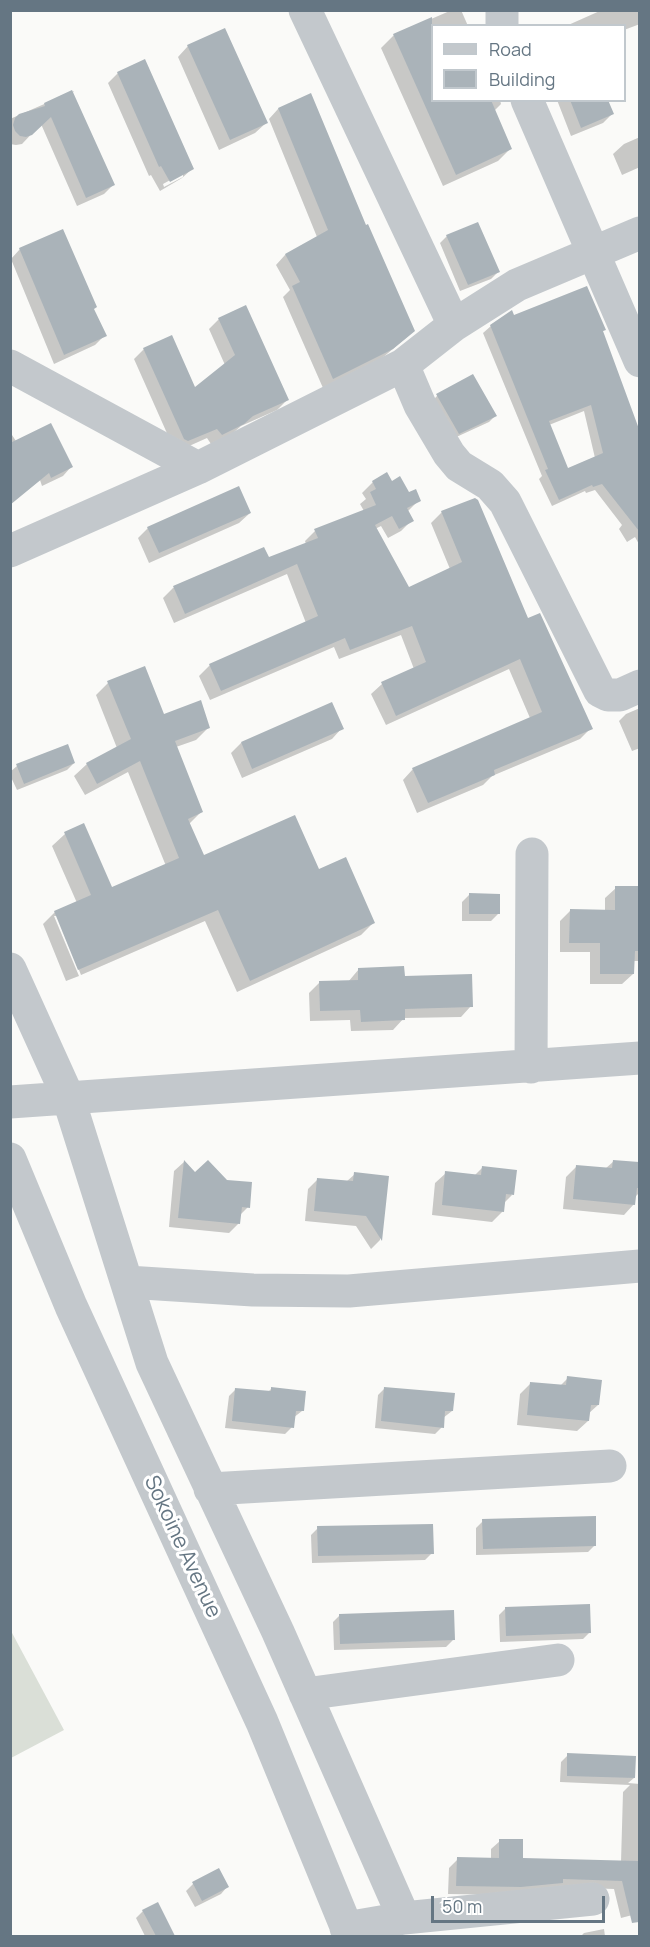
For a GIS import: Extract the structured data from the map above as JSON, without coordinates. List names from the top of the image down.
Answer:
{
  "streets": {
    "street": ["Sokoine Avenue"]
  },
  "legend": ["Road", "Building"],
  "scale_bar": "50 m"
}
